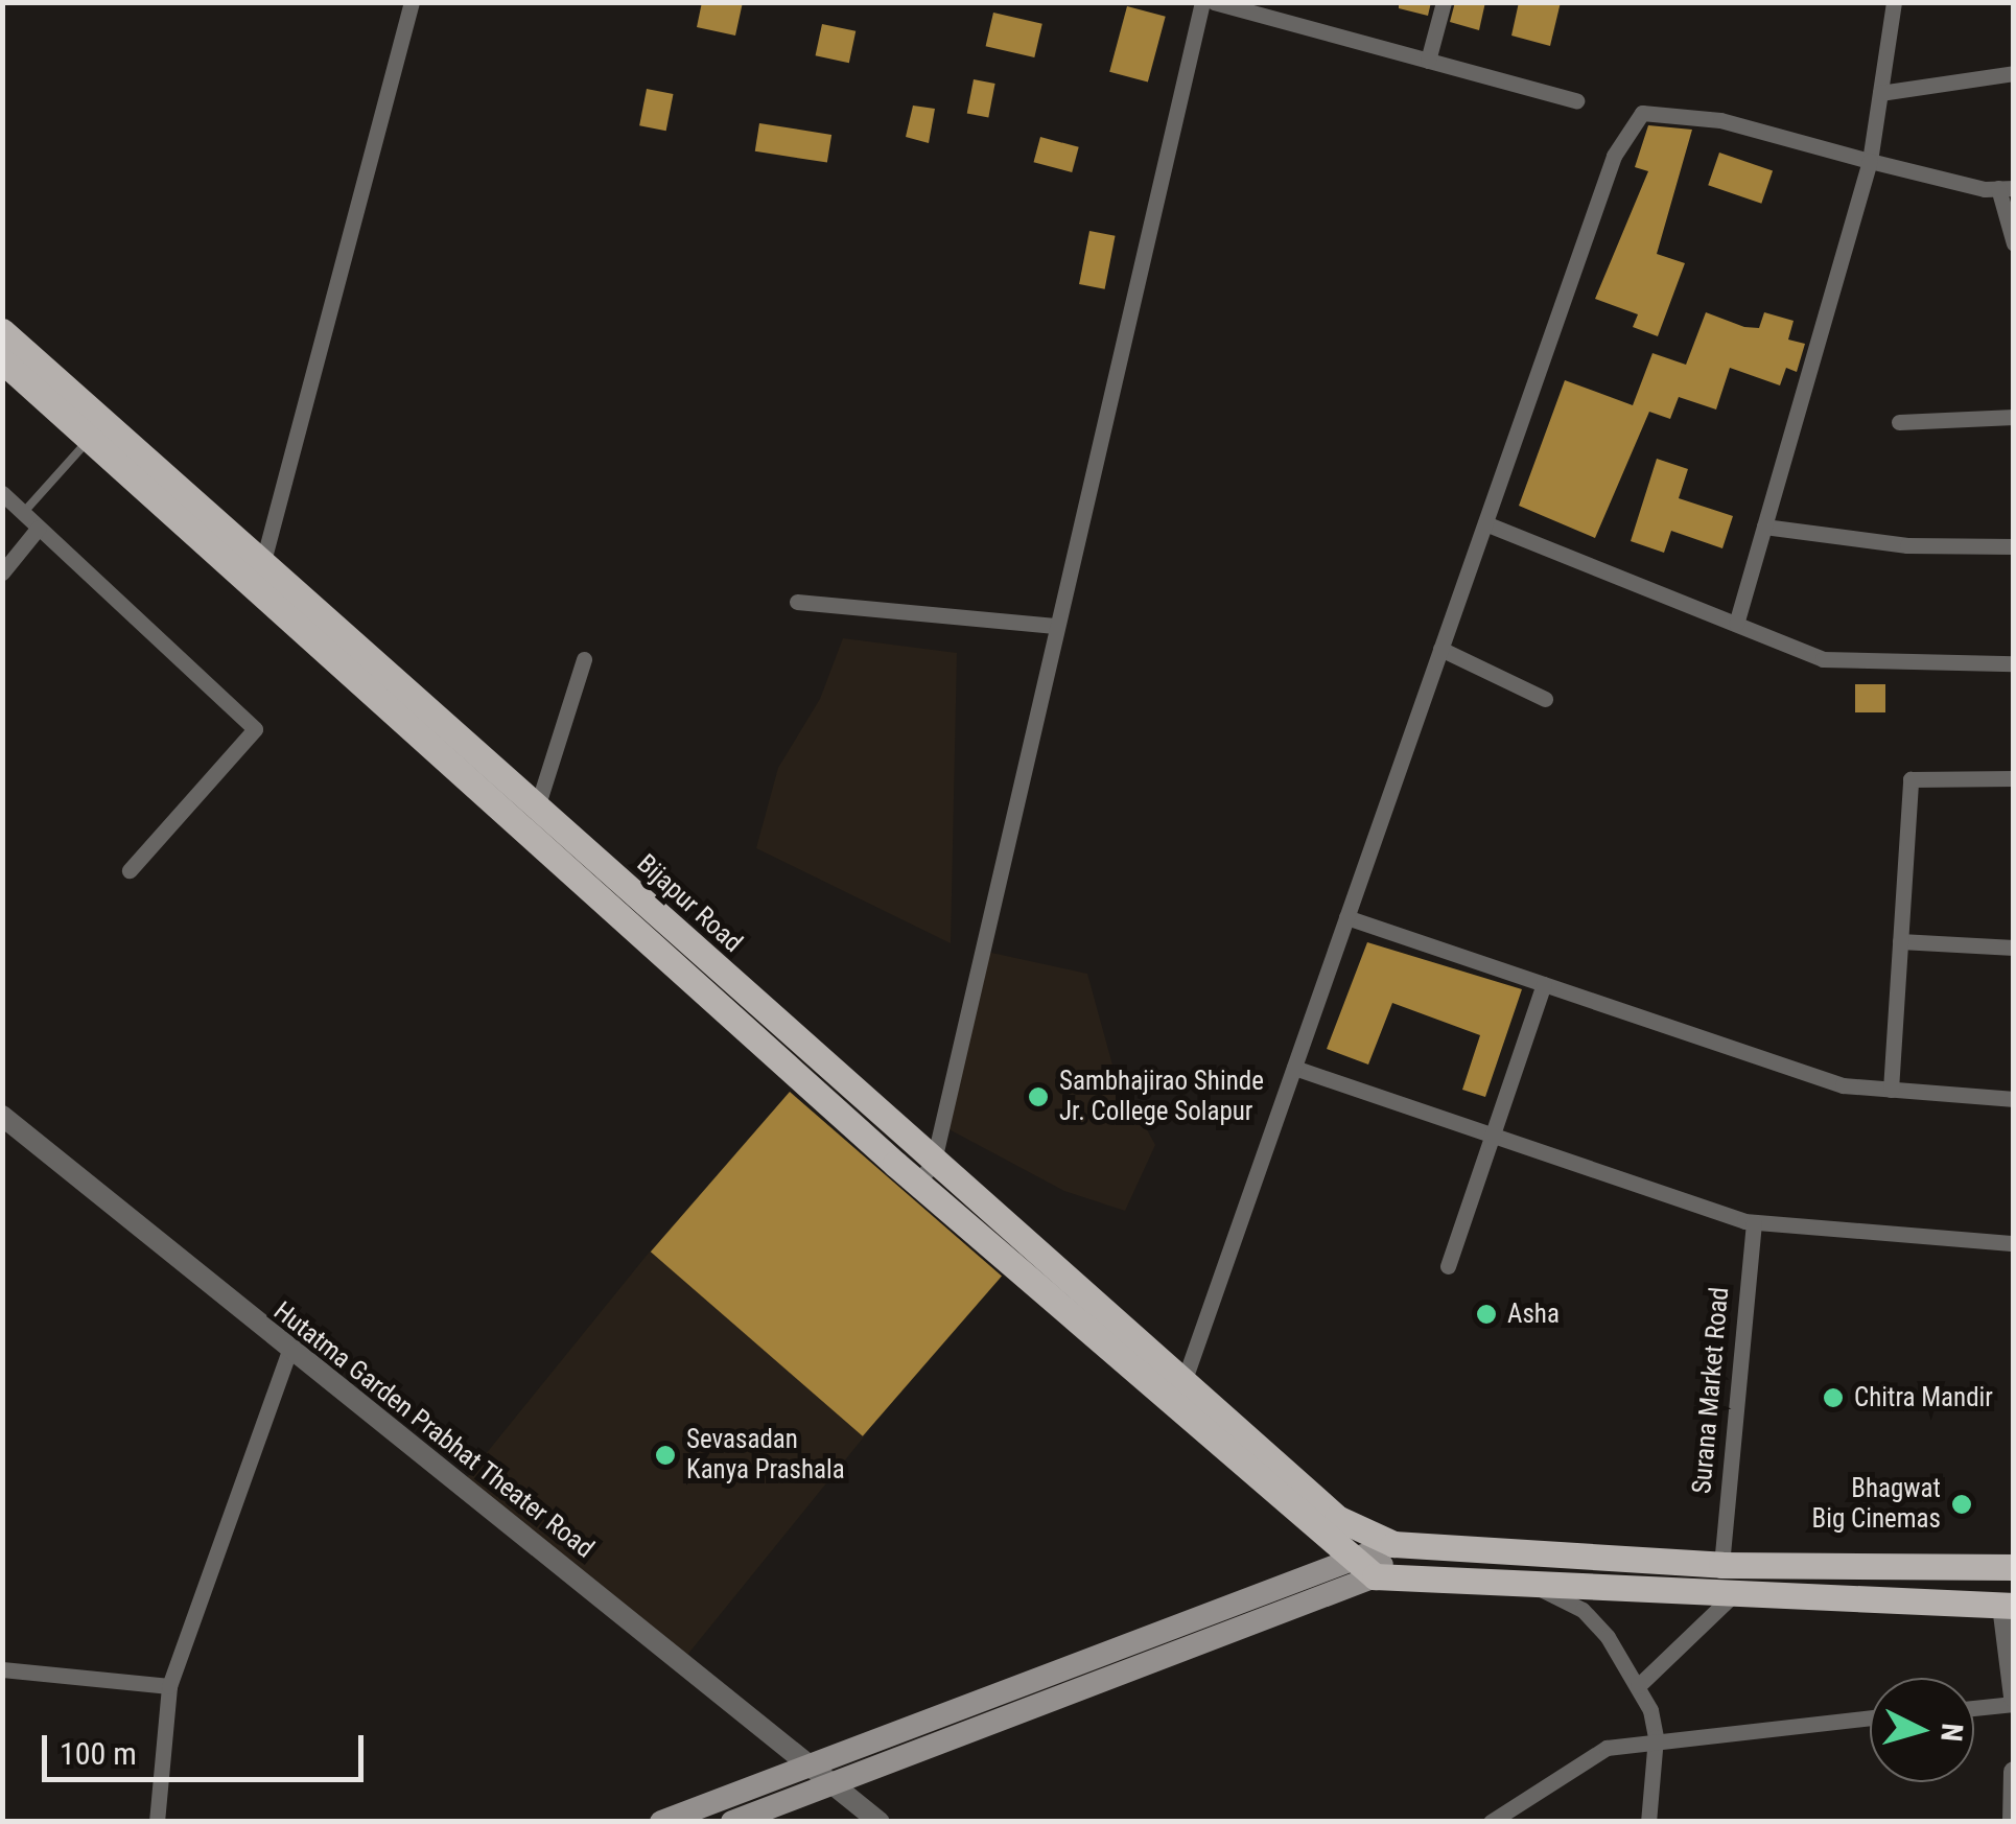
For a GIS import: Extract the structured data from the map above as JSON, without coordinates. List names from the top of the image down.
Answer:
{
  "streets": {
    "main road": ["Bijapur Road"],
    "street": ["Surana Market Road", "Hutatma Garden Prabhat Theater Road"]
  },
  "places": [
    "Sambhajirao Shinde Jr. College Solapur",
    "Asha",
    "Chitra Mandir",
    "Sevasadan Kanya Prashala",
    "Bhagwat Big Cinemas"
  ],
  "scale_bar": "100 m",
  "north": "right"
}
